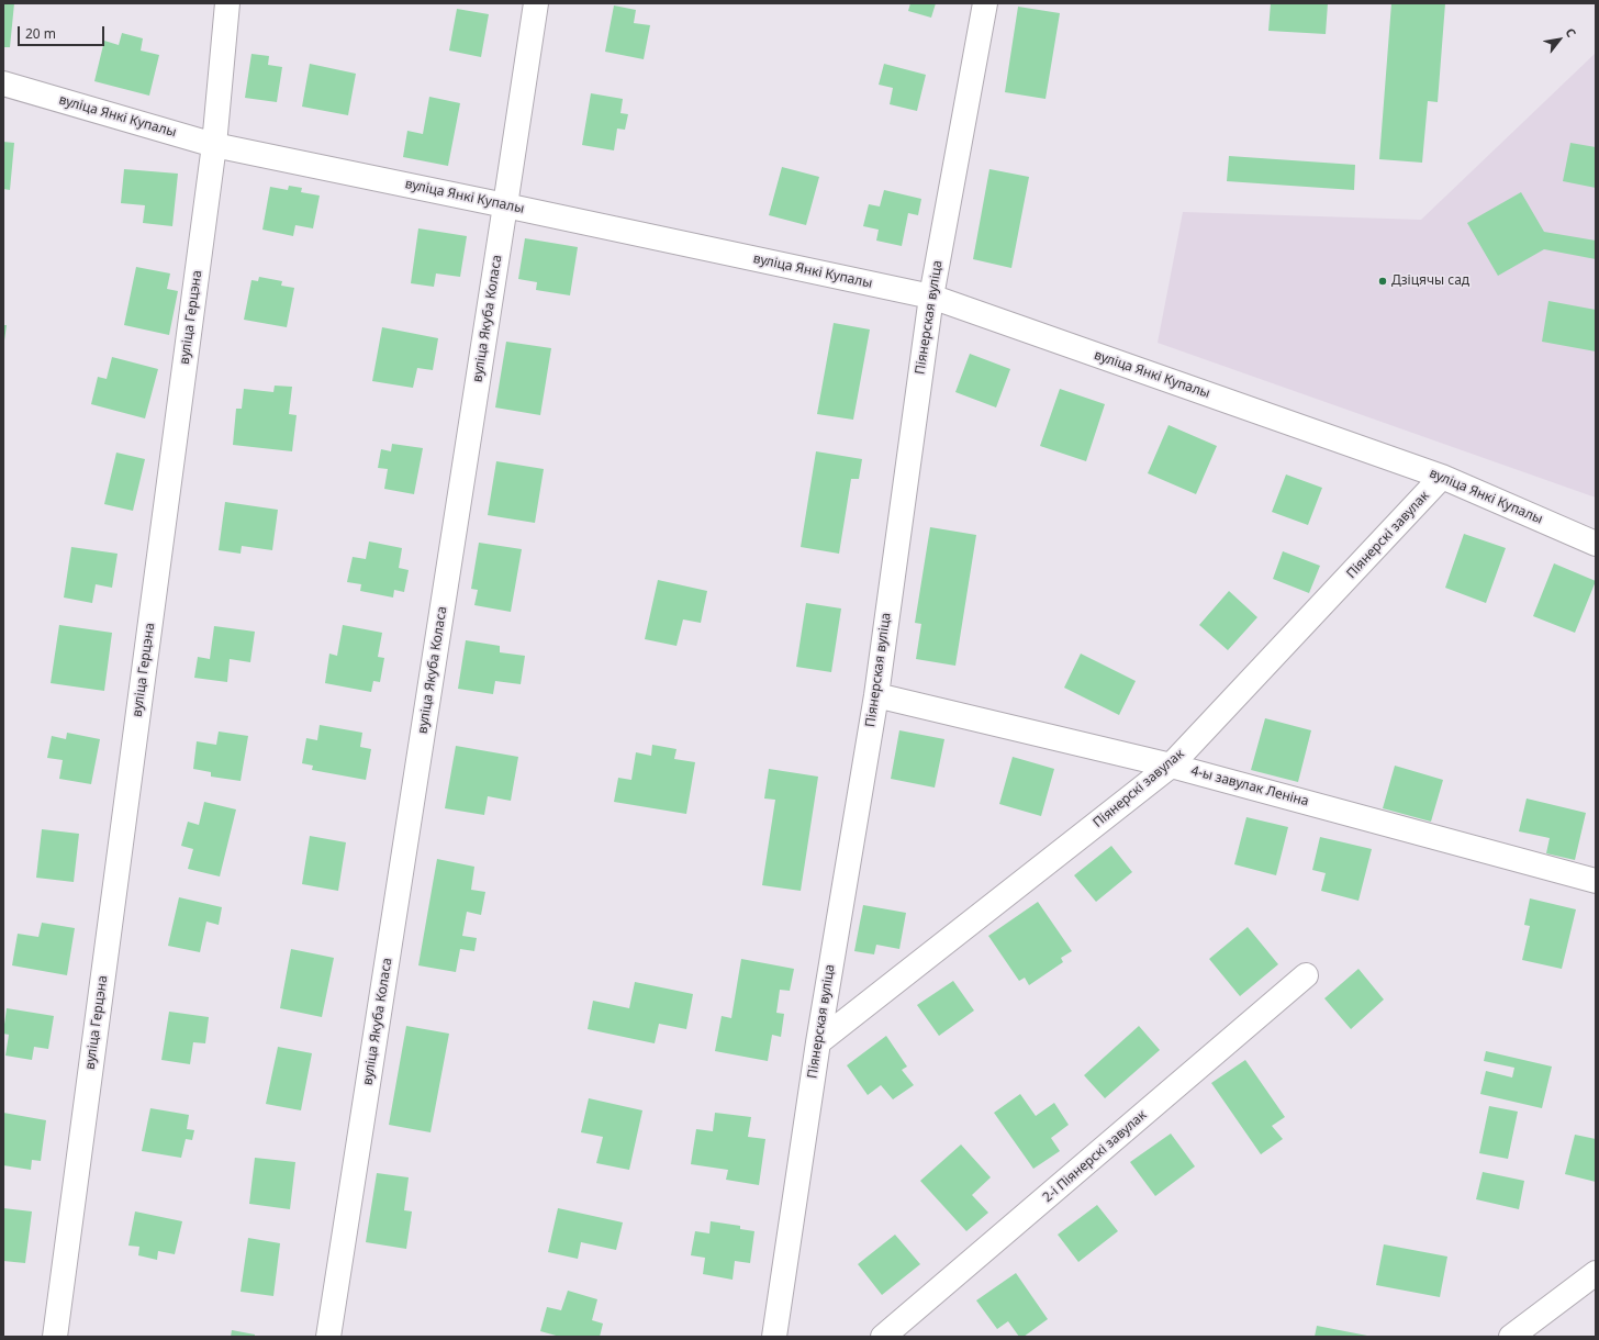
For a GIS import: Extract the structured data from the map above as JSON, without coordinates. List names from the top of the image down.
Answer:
{
  "streets": {
    "street": [
      "вуліца Янкі Купалы",
      "вуліца Герцэна",
      "Піянерская вуліца",
      "вуліца Якуба Коласа",
      "Піянерскі завулак",
      "4-ы завулак Леніна",
      "2-і Піянерскі завулак"
    ]
  },
  "crossings": [
    ["вуліца Янкі Купалы", "вуліца Герцэна"],
    ["вуліца Янкі Купалы", "Піянерская вуліца"],
    ["вуліца Янкі Купалы", "вуліца Якуба Коласа"],
    ["вуліца Янкі Купалы", "Піянерскі завулак"],
    ["Піянерская вуліца", "Піянерскі завулак"],
    ["Піянерская вуліца", "4-ы завулак Леніна"],
    ["Піянерскі завулак", "4-ы завулак Леніна"]
  ],
  "places": ["Дзіцячы сад"],
  "scale_bar": "20 m",
  "north": "top right"
}
